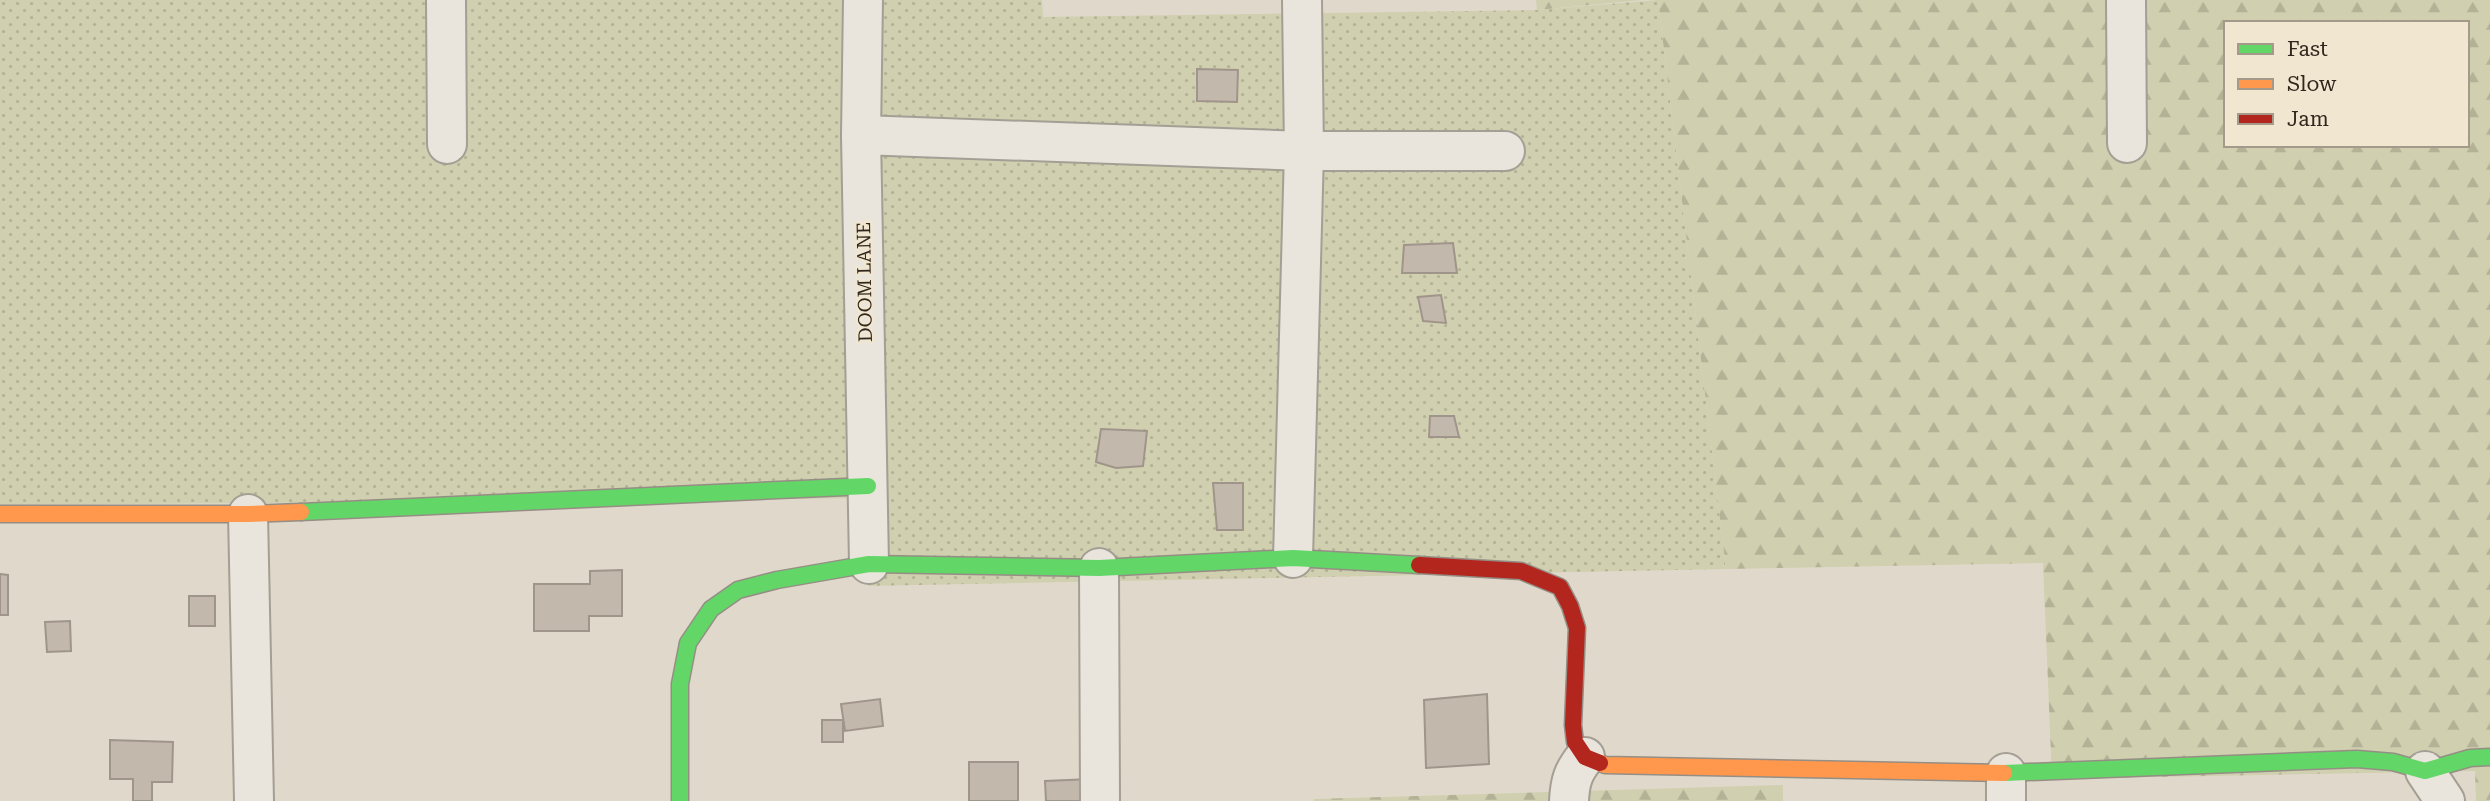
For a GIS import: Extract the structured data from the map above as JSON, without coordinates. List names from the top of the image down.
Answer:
{
  "streets": {
    "street": ["DOOM LANE"]
  },
  "legend": ["Fast", "Slow", "Jam"]
}
